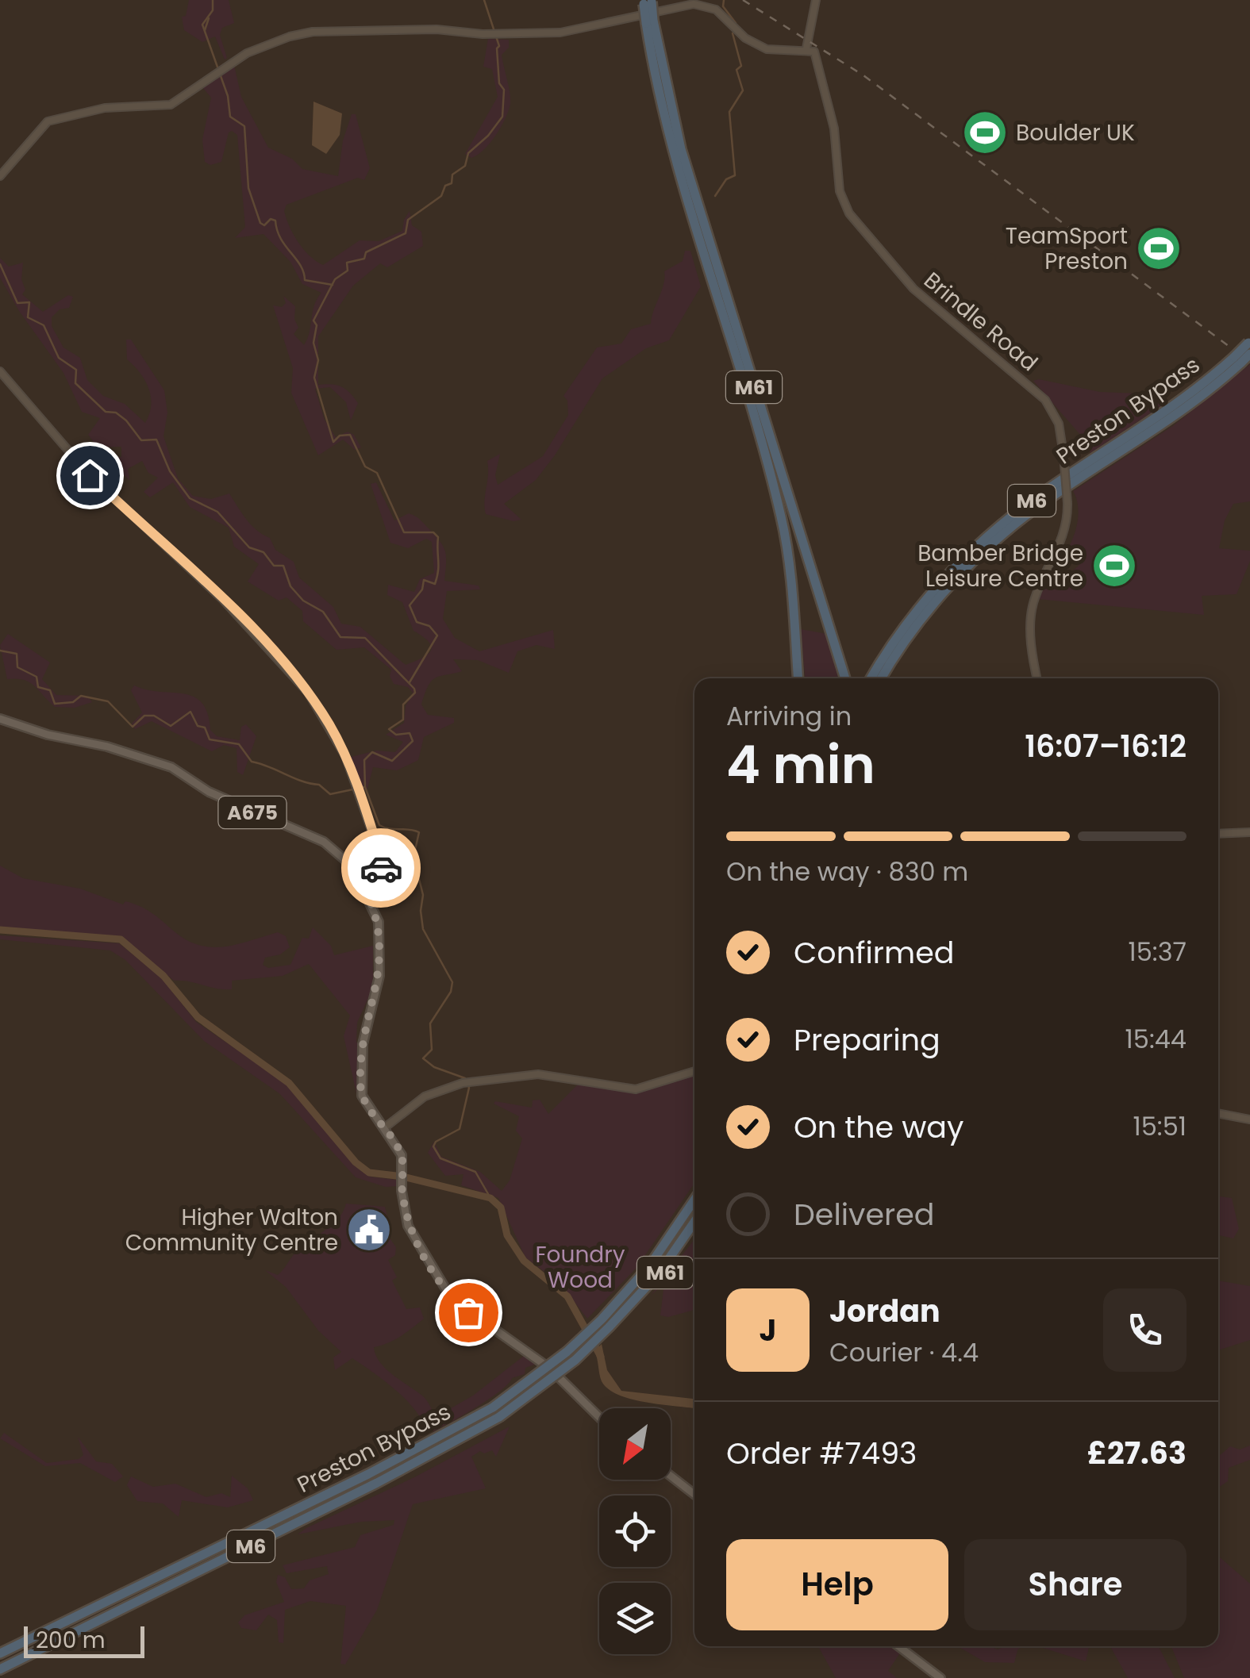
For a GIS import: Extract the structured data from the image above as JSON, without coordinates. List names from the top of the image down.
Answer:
{
  "streets": {
    "highway": ["M61", "Preston Bypass", "M6"],
    "main road": ["A675"],
    "street": ["Brindle Road"]
  },
  "crossings": [
    ["M61", "Preston Bypass"],
    ["M61", "M6"],
    ["Preston Bypass", "M6"]
  ],
  "parks": ["Foundry Wood"],
  "places": {
    "sports": ["Boulder UK", "TeamSport Preston", "Bamber Bridge Leisure Centre"],
    "public building": ["Higher Walton Community Centre"]
  },
  "scale_bar": "200 m",
  "north": "bottom left",
  "page": {
    "heading": ["4 min", "Arriving in", "16:07–16:12"],
    "panel": [
      "Jordan",
      "Courier · 4.4",
      "Order #7493",
      "£27.63"
    ],
    "bar": "On the way · 830 m",
    "list": [
      ["Confirmed", "15:37"],
      ["Preparing", "15:44"],
      ["On the way", "15:51"],
      "Delivered"
    ],
    "round": "J",
    "buttons": ["Help", "Share"],
    "scale": "200 m"
  }
}
